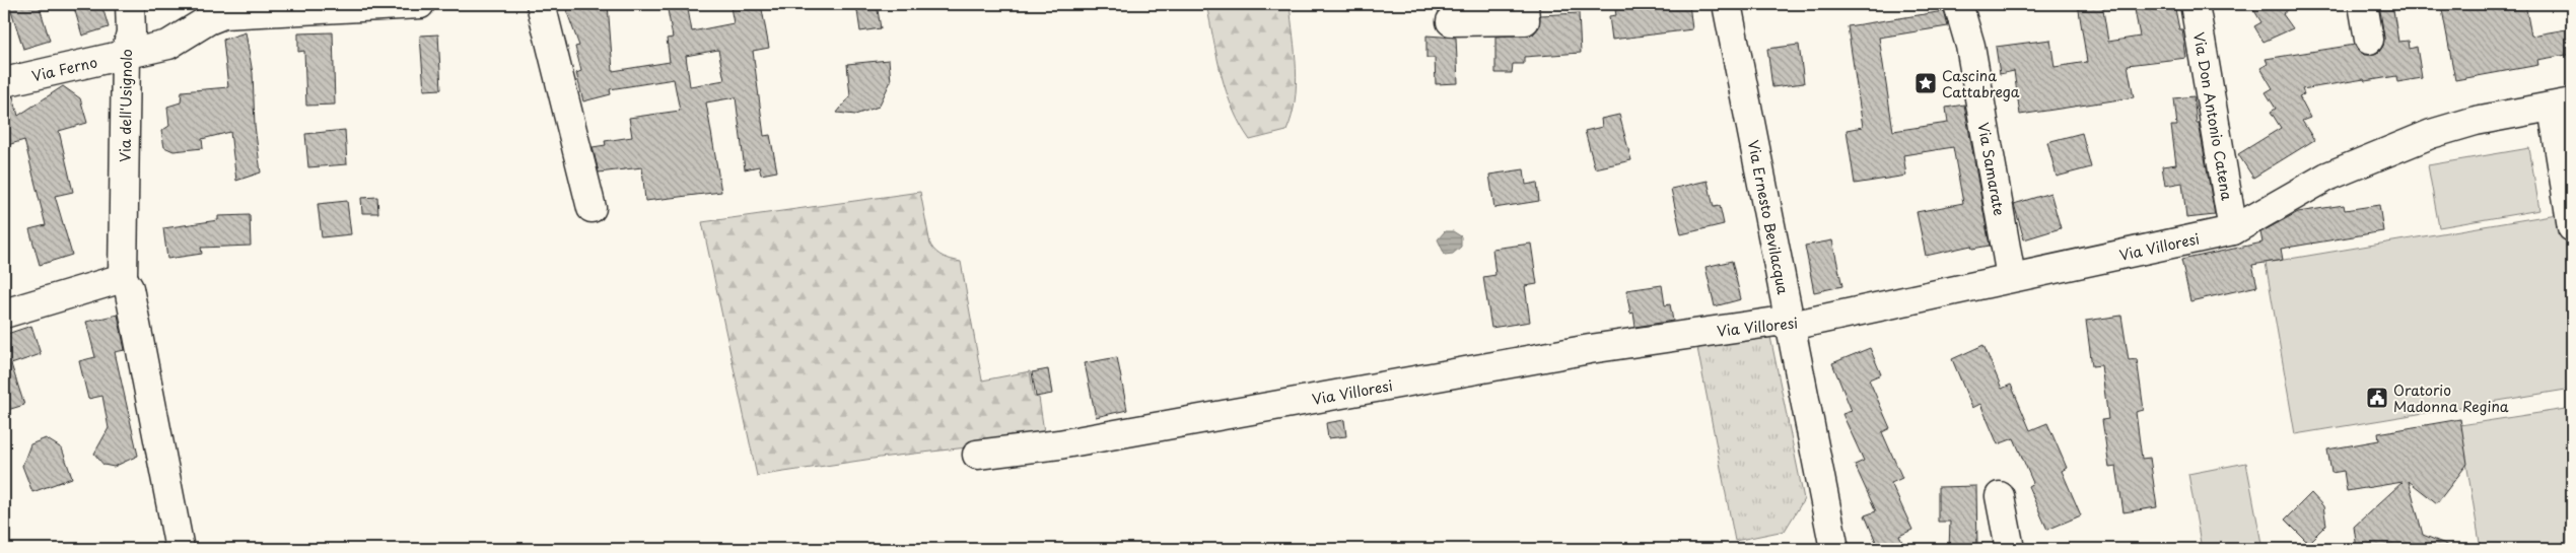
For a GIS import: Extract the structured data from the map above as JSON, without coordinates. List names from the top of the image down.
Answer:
{
  "streets": {
    "street": [
      "Via Ferno",
      "Via dell'Usignolo",
      "Via Don Antonio Catena",
      "Via Samarate",
      "Via Ernesto Bevilacqua",
      "Via Villoresi"
    ]
  },
  "crossings": [
    ["Via Ferno", "Via dell'Usignolo"],
    ["Via Don Antonio Catena", "Via Villoresi"],
    ["Via Samarate", "Via Villoresi"],
    ["Via Ernesto Bevilacqua", "Via Villoresi"]
  ],
  "places": {
    "place": ["Cascina Cattabrega"],
    "public building": ["Oratorio Madonna Regina"]
  }
}
